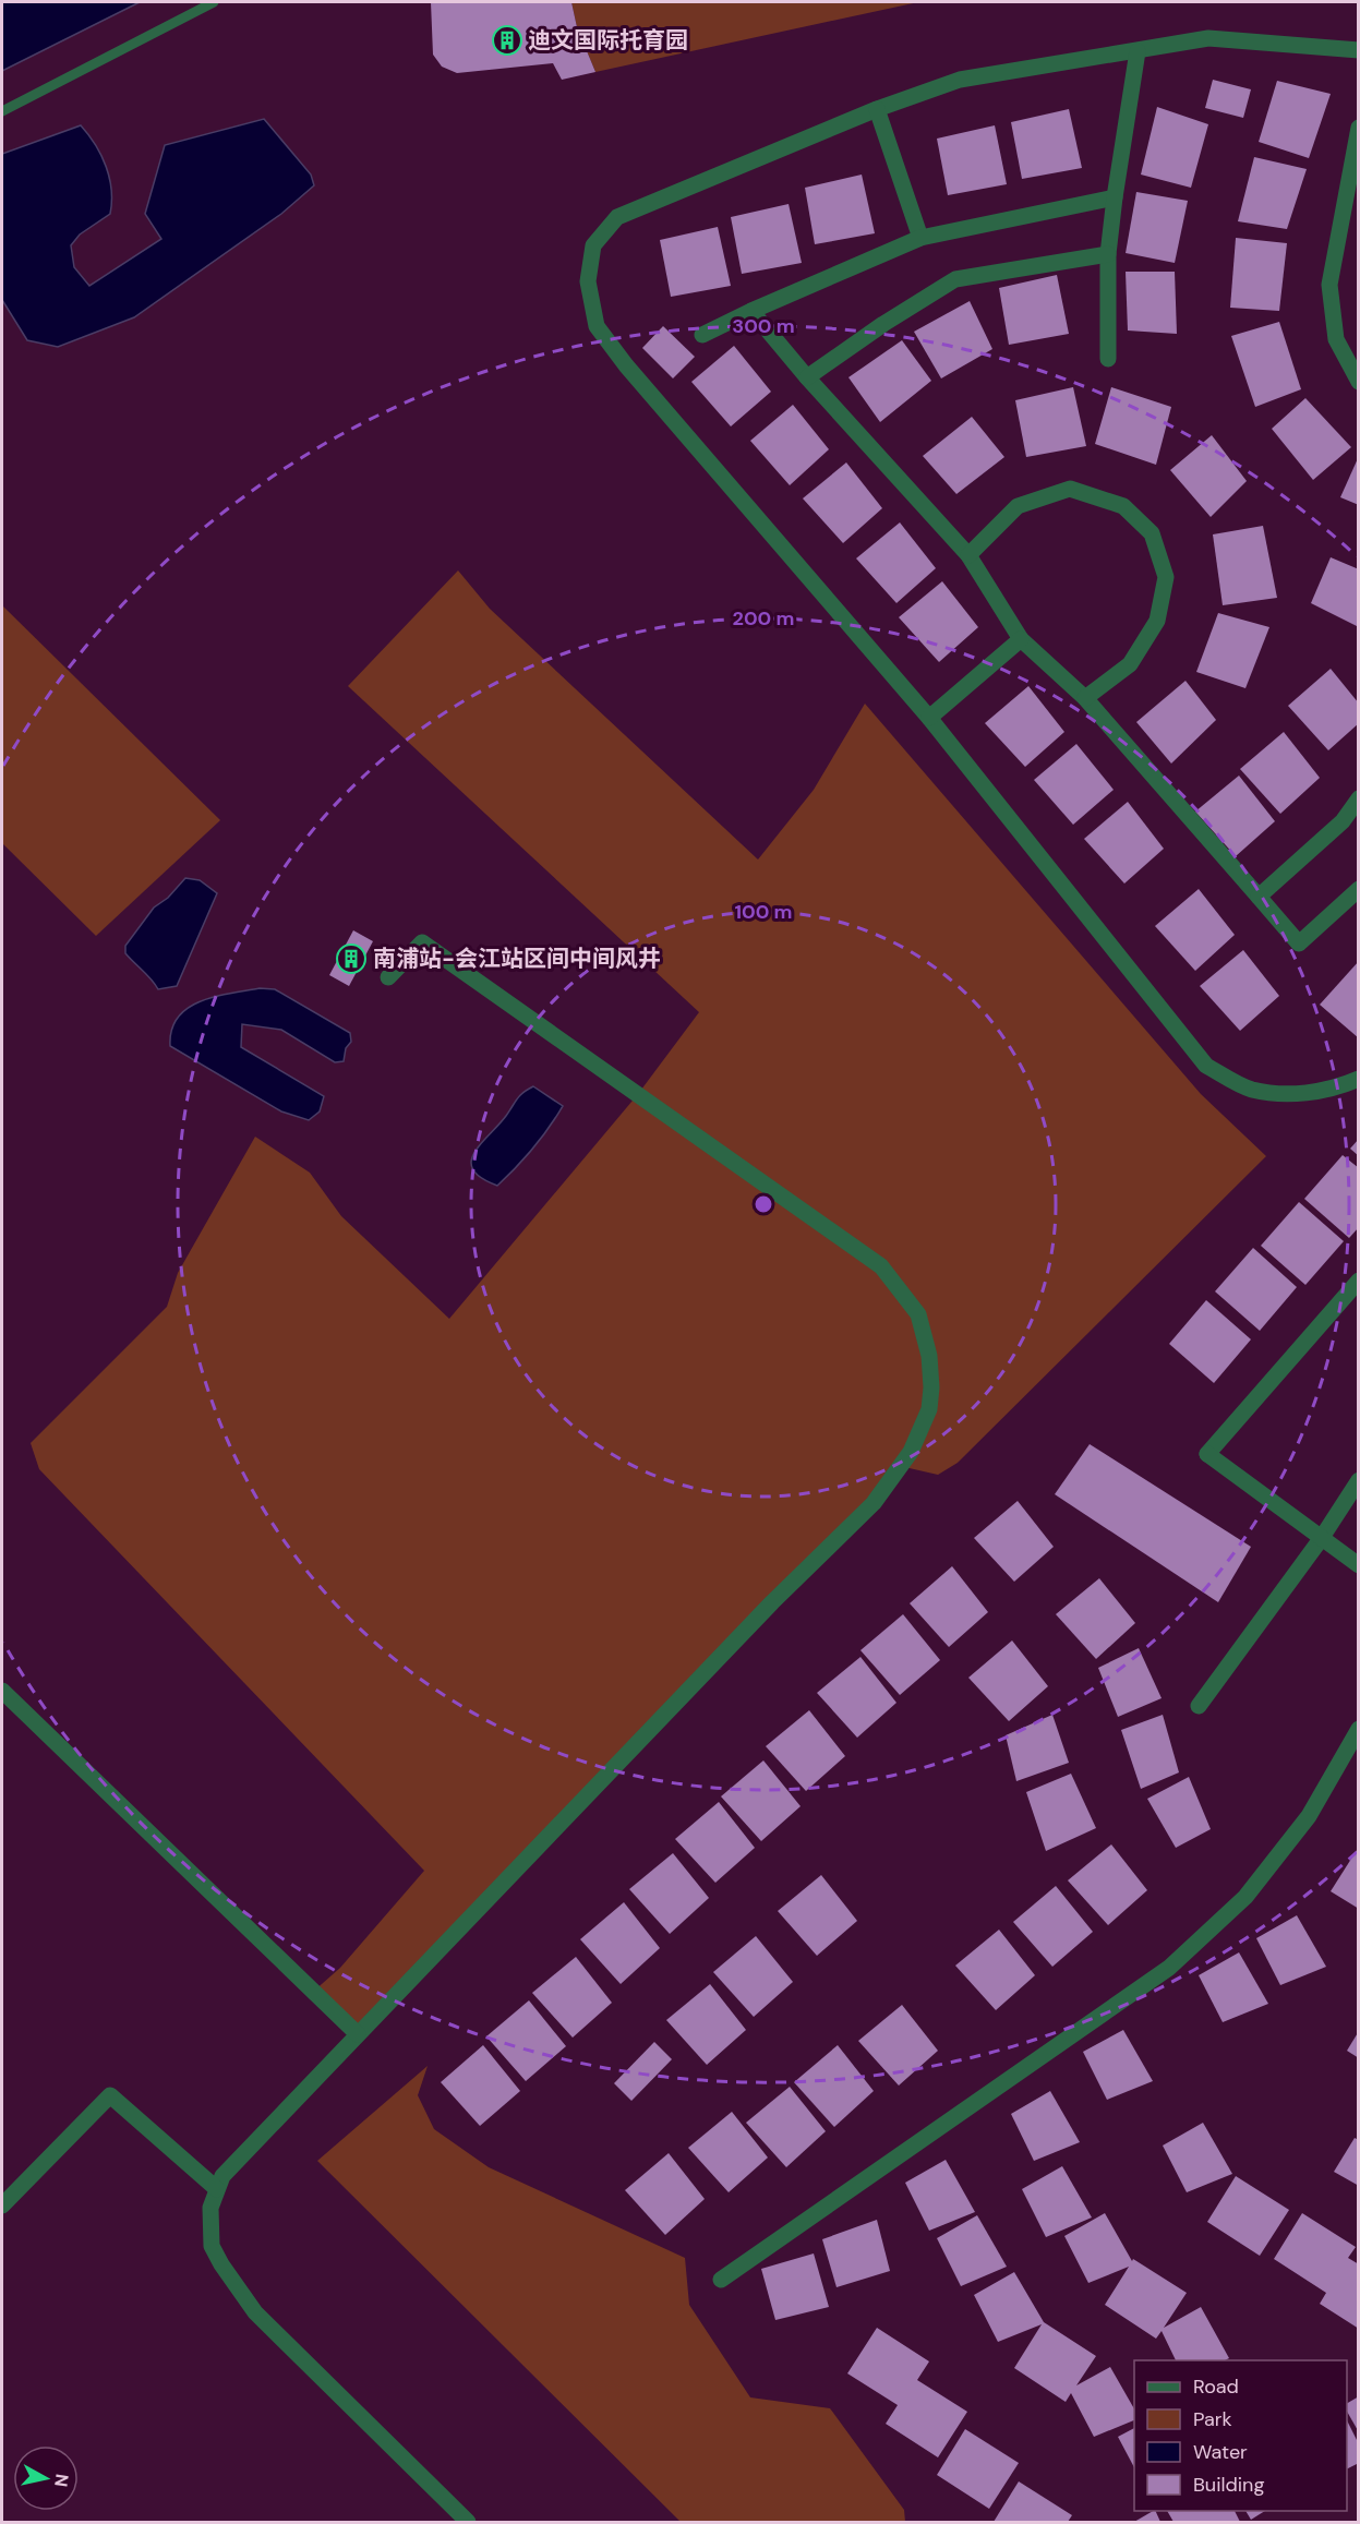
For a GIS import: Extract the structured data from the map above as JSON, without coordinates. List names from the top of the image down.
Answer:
{
  "places": {
    "building": ["迪文国际托育园", "南浦站-会江站区间中间风井"]
  },
  "legend": [
    "Road",
    "Park",
    "Water",
    "Building"
  ],
  "north": "right",
  "rings": ["300 m", "200 m", "100 m"]
}
